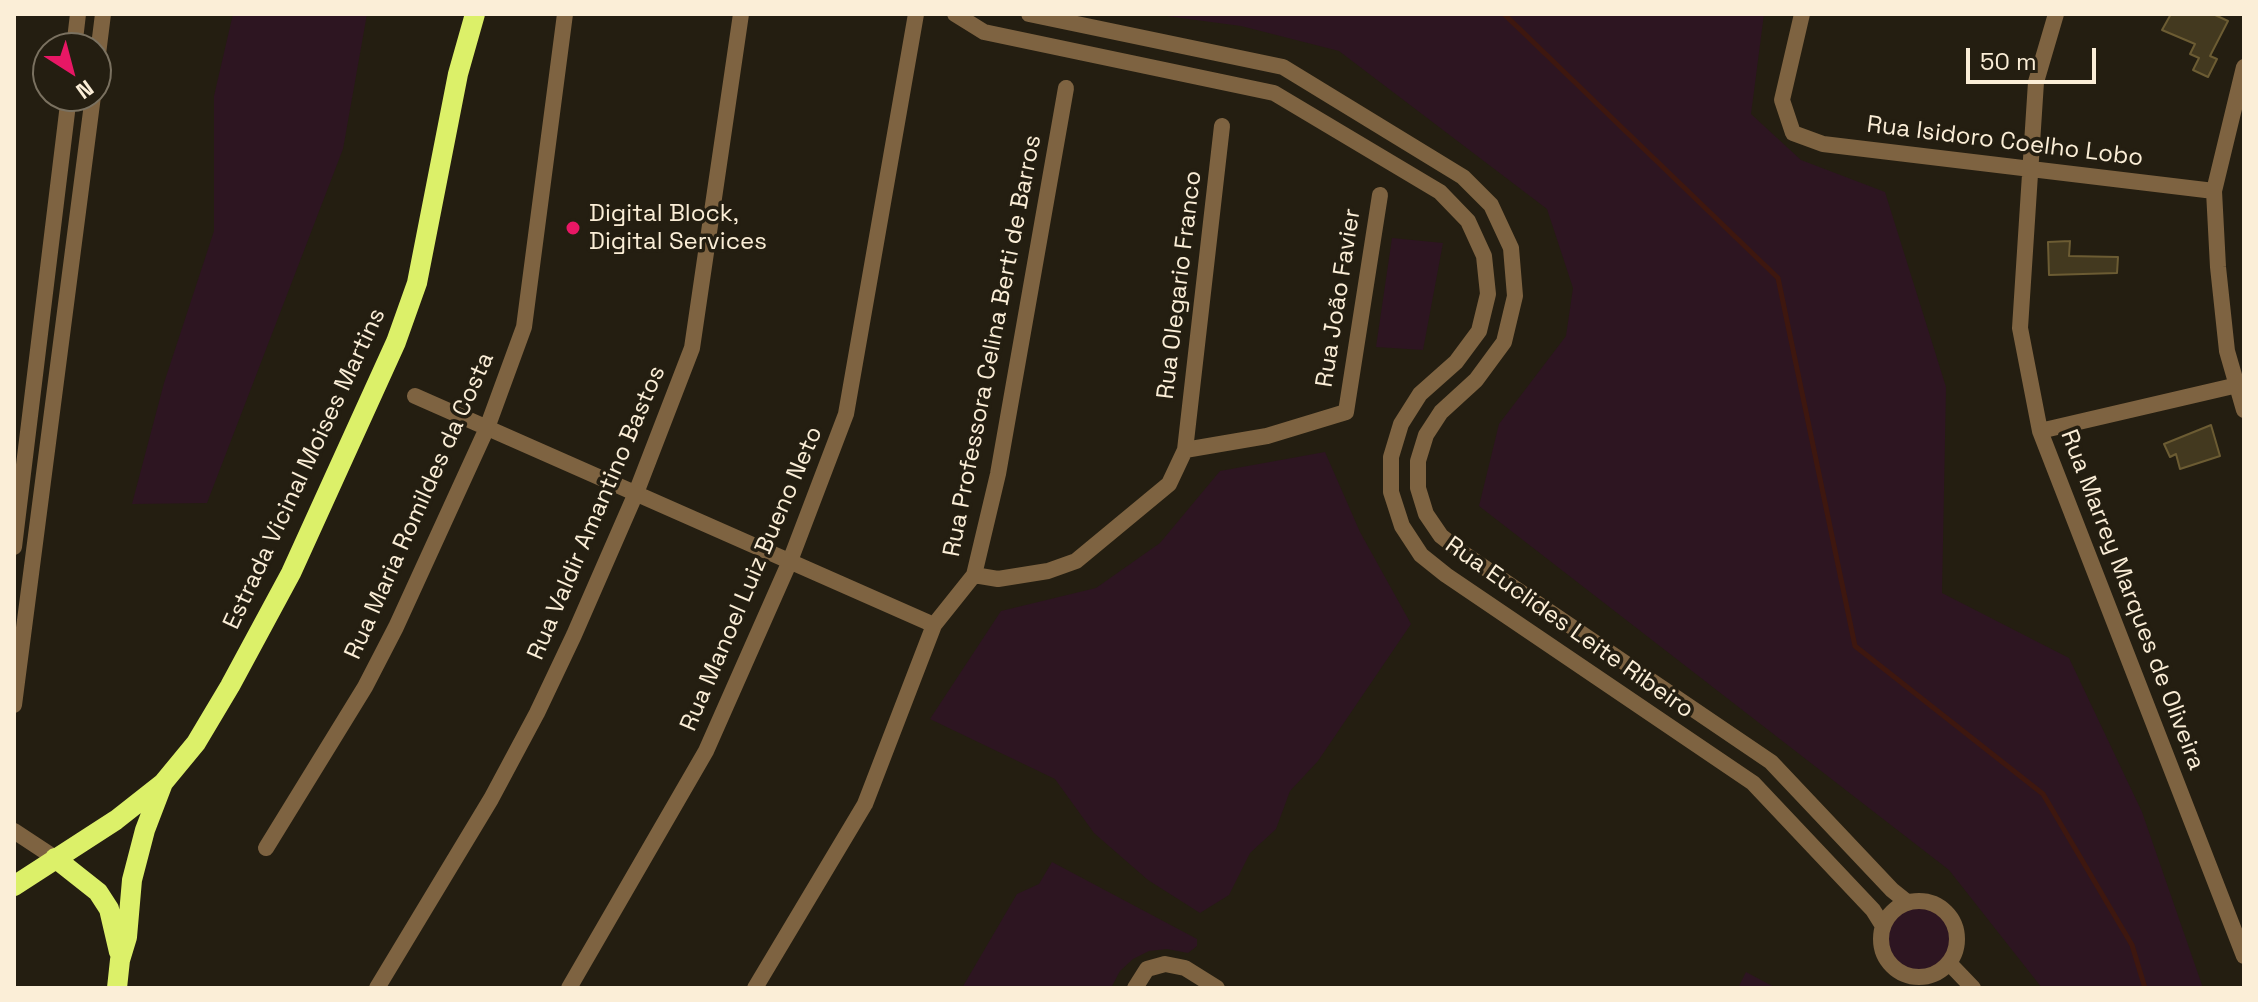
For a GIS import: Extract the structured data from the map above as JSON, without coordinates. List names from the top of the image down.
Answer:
{
  "streets": {
    "main road": ["Estrada Vicinal Moises Martins"],
    "street": [
      "Rua Isidoro Coelho Lobo",
      "Rua Olegario Franco",
      "Rua João Favier",
      "Rua Professora Celina Berti de Barros",
      "Rua Maria Romildes da Costa",
      "Rua Valdir Amantino Bastos",
      "Rua Manoel Luiz Bueno Neto",
      "Rua Marrey Marques de Oliveira",
      "Rua Euclides Leite Ribeiro"
    ]
  },
  "crossings": [
    ["Rua Isidoro Coelho Lobo", "Rua Marrey Marques de Oliveira"],
    ["Rua Olegario Franco", "Rua João Favier"]
  ],
  "places": ["Digital Block, Digital Services"],
  "scale_bar": "50 m",
  "north": "bottom right"
}
